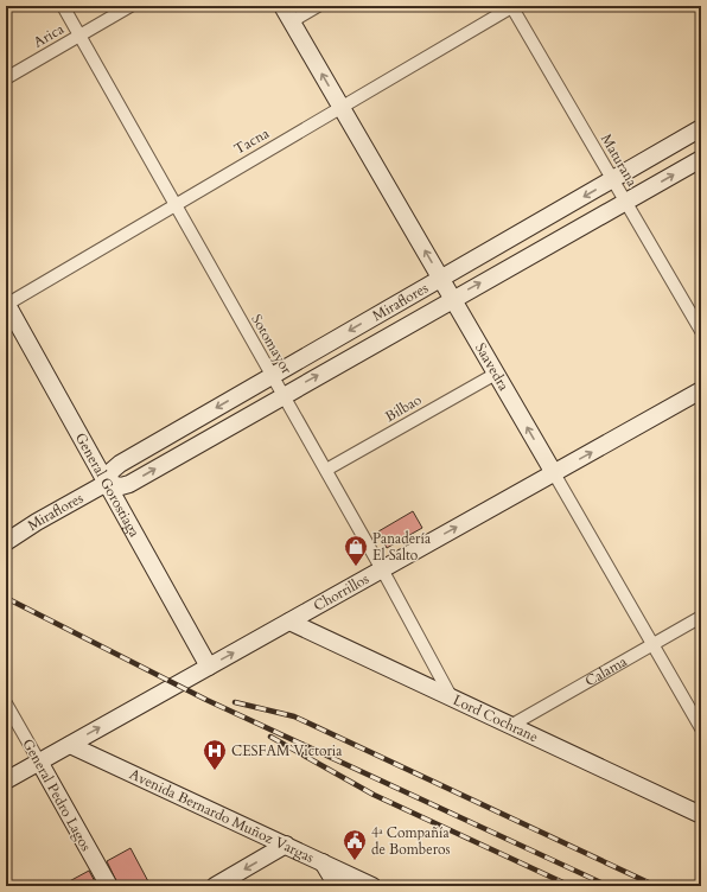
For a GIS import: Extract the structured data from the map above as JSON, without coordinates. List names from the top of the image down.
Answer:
{
  "streets": {
    "street": [
      "Arica",
      "Tacna",
      "Maturana",
      "Miraflores",
      "Sotomayor",
      "Saavedra",
      "Bilbao",
      "General Gorostiaga",
      "Chorrillos",
      "Calama",
      "Lord Cochrane",
      "General Pedro Lagos",
      "Avenida Bernardo Muñoz Vargas"
    ]
  },
  "crossings": [
    ["Arica", "Sotomayor"],
    ["Tacna", "Maturana"],
    ["Tacna", "Sotomayor"],
    ["Tacna", "Saavedra"],
    ["Tacna", "General Gorostiaga"],
    ["Maturana", "Miraflores"],
    ["Miraflores", "Sotomayor"],
    ["Miraflores", "Saavedra"],
    ["Miraflores", "General Gorostiaga"],
    ["Sotomayor", "Bilbao"],
    ["Sotomayor", "Chorrillos"],
    ["Sotomayor", "Lord Cochrane"],
    ["Saavedra", "Bilbao"],
    ["Saavedra", "Chorrillos"],
    ["Saavedra", "Calama"],
    ["General Gorostiaga", "Chorrillos"],
    ["Chorrillos", "Lord Cochrane"],
    ["Chorrillos", "General Pedro Lagos"],
    ["Chorrillos", "Avenida Bernardo Muñoz Vargas"],
    ["Calama", "Lord Cochrane"]
  ],
  "one_way": ["Saavedra", "Chorrillos"],
  "places": {
    "shop": ["Panadería El Salto"],
    "hospital": ["CESFAM Victoria"],
    "public building": ["4ª Compañía de Bomberos"]
  }
}
